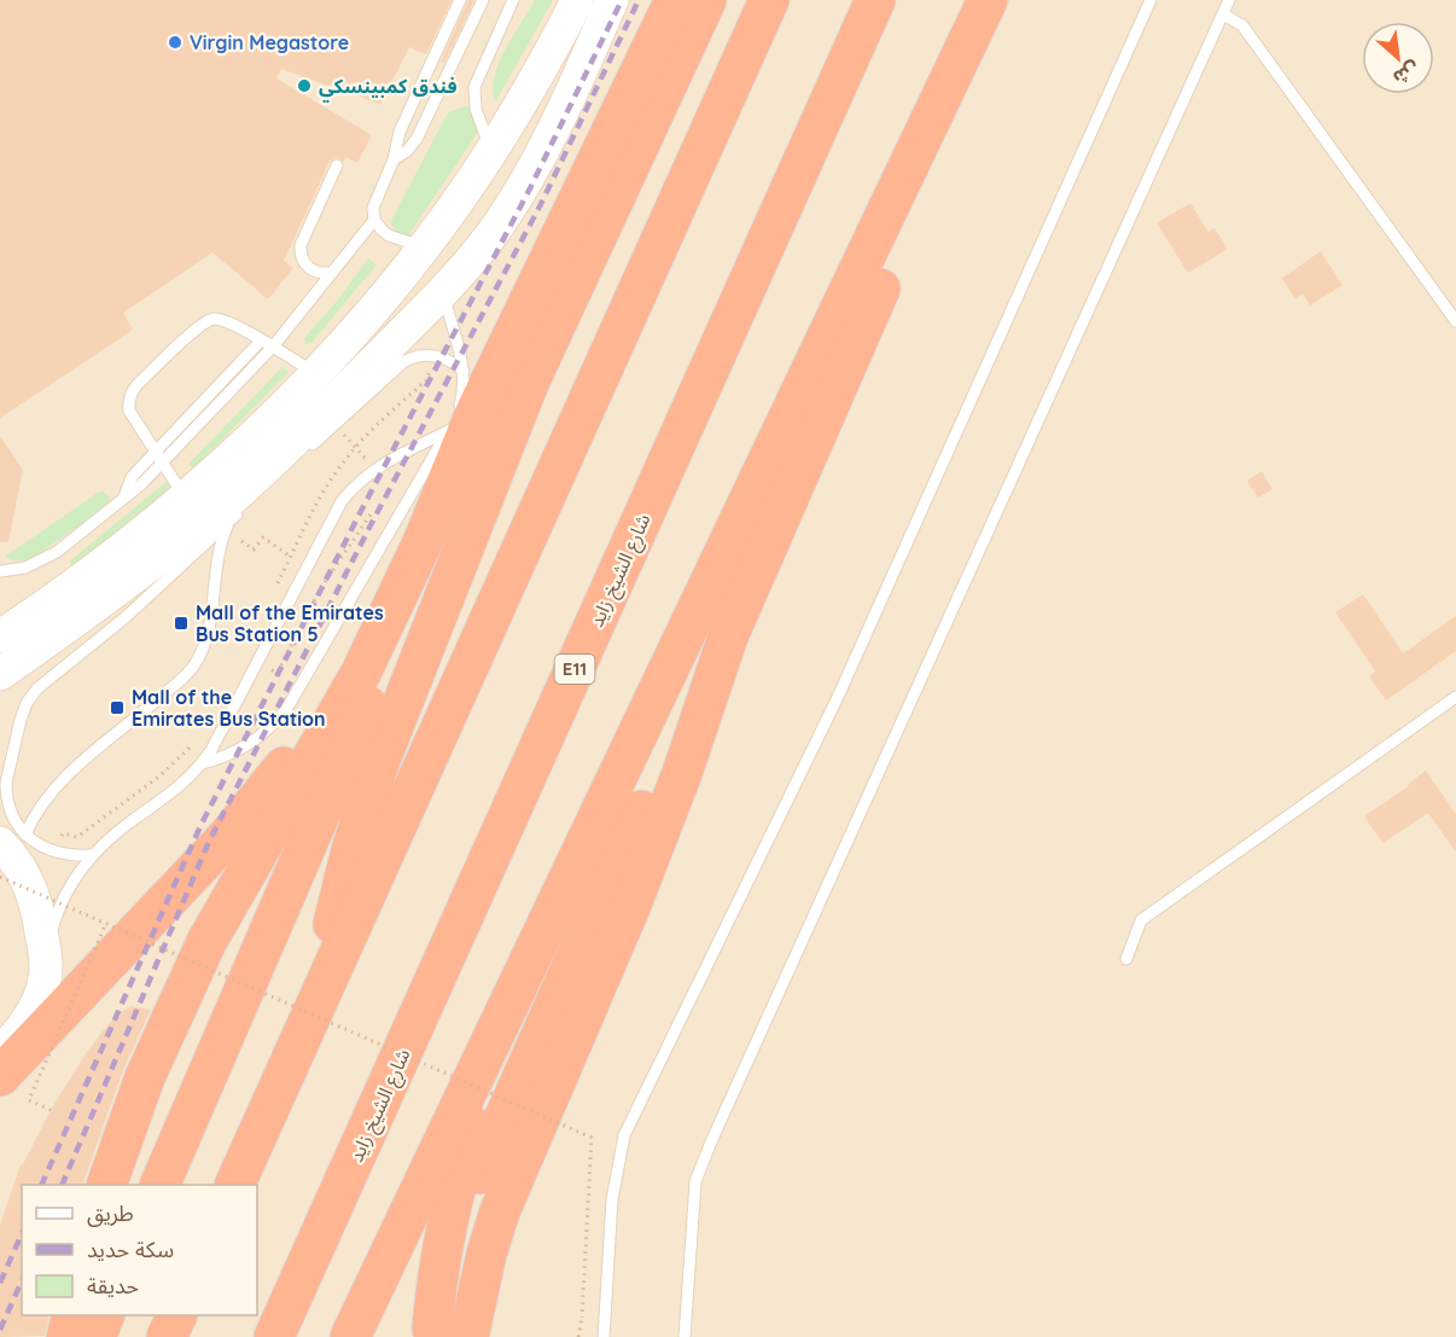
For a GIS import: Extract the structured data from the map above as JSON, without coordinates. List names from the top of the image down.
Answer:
{
  "streets": {
    "highway": ["شارع الشيخ زايد", "E11"]
  },
  "places": {
    "other": ["Virgin Megastore", "فندق كمبينسكي"],
    "transit": ["Mall of the Emirates Bus Station 5", "Mall of the Emirates Bus Station"]
  },
  "legend": ["طريق", "سكة حديد", "حديقة"],
  "north": "bottom right"
}
